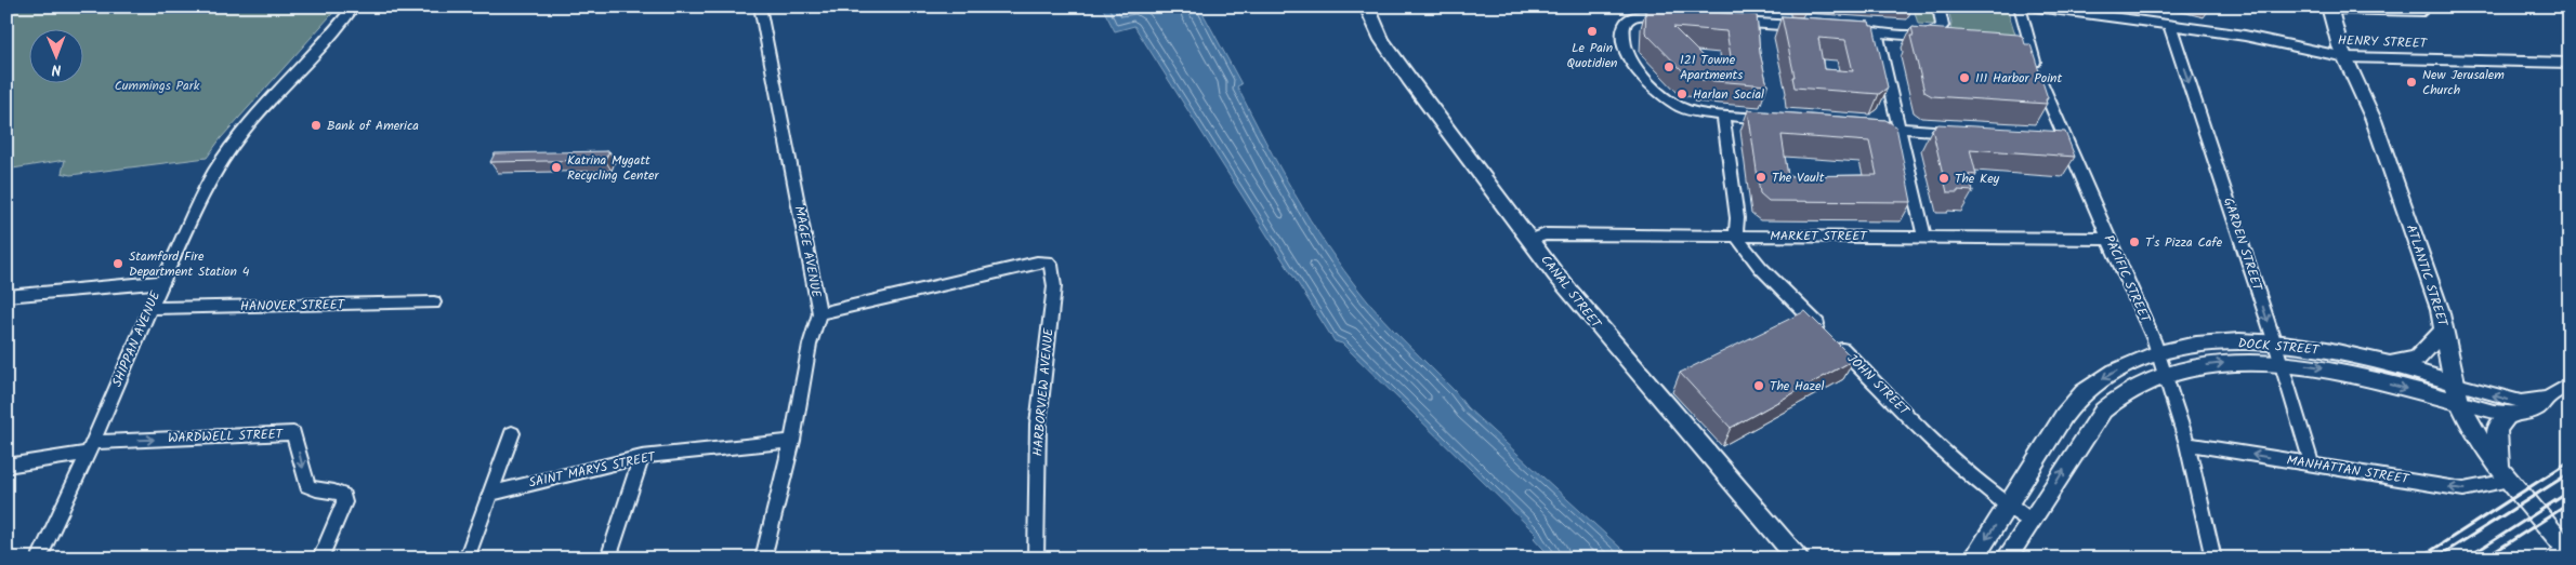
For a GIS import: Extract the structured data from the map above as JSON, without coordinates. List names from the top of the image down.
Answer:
{
  "streets": {
    "street": [
      "HENRY STREET",
      "MARKET STREET",
      "GARDEN STREET",
      "MAGEE AVENUE",
      "ATLANTIC STREET",
      "PACIFIC STREET",
      "CANAL STREET",
      "HANOVER STREET",
      "SHIPPAN AVENUE",
      "DOCK STREET",
      "JOHN STREET",
      "HARBORVIEW AVENUE",
      "WARDWELL STREET",
      "SAINT MARYS STREET",
      "MANHATTAN STREET"
    ]
  },
  "crossings": [
    ["HENRY STREET", "GARDEN STREET"],
    ["HENRY STREET", "ATLANTIC STREET"],
    ["MARKET STREET", "PACIFIC STREET"],
    ["MARKET STREET", "CANAL STREET"],
    ["MARKET STREET", "JOHN STREET"],
    ["GARDEN STREET", "DOCK STREET"],
    ["GARDEN STREET", "MANHATTAN STREET"],
    ["MAGEE AVENUE", "HARBORVIEW AVENUE"],
    ["MAGEE AVENUE", "SAINT MARYS STREET"],
    ["ATLANTIC STREET", "DOCK STREET"],
    ["ATLANTIC STREET", "MANHATTAN STREET"],
    ["PACIFIC STREET", "DOCK STREET"],
    ["PACIFIC STREET", "MANHATTAN STREET"],
    ["HANOVER STREET", "SHIPPAN AVENUE"],
    ["SHIPPAN AVENUE", "WARDWELL STREET"],
    ["DOCK STREET", "JOHN STREET"]
  ],
  "one_way": ["GARDEN STREET", "MANHATTAN STREET"],
  "parks": ["Cummings Park"],
  "places": [
    "Le Pain Quotidien",
    "121 Towne Apartments",
    "111 Harbor Point",
    "New Jerusalem Church",
    "Harlan Social",
    "Bank of America",
    "Katrina Mygatt Recycling Center",
    "The Vault",
    "The Key",
    "T's Pizza Cafe",
    "Stamford Fire Department Station 4",
    "The Hazel"
  ],
  "north": "bottom"
}
